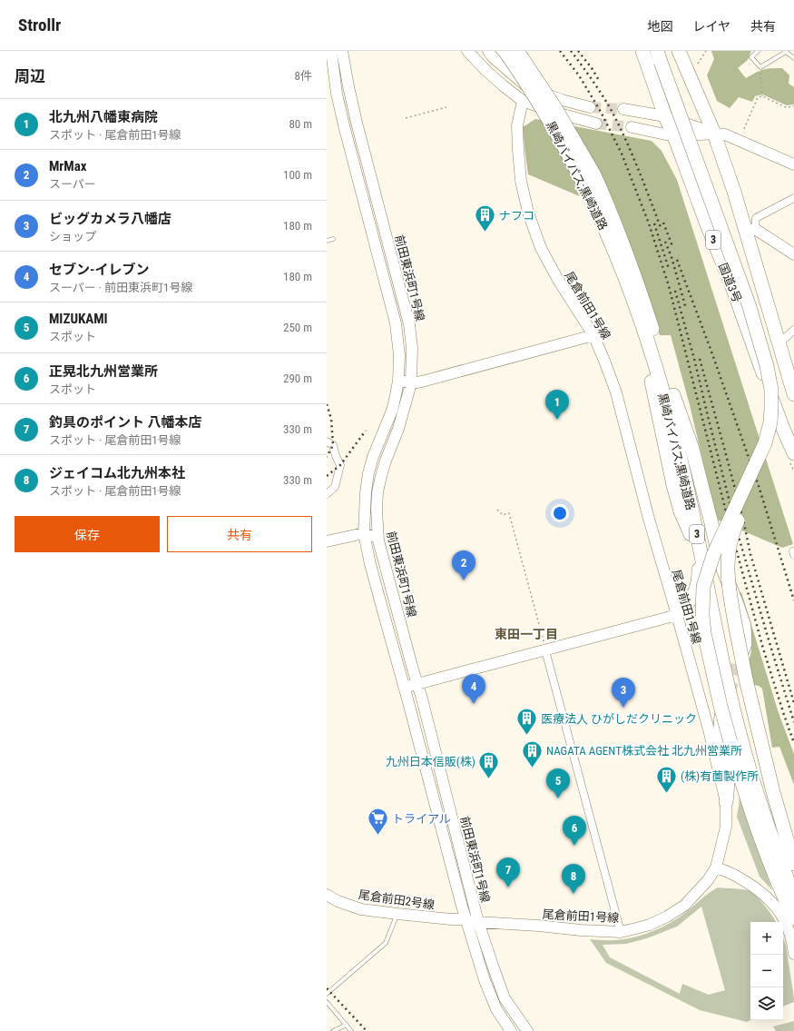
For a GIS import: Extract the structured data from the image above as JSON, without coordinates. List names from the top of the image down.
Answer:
{
  "streets": {
    "highway": ["黒崎バイパス;黒崎道路", "3", "国道3号"],
    "street": ["前田東浜町1号線", "尾倉前田1号線", "尾倉前田2号線"]
  },
  "crossings": [
    ["前田東浜町1号線", "尾倉前田1号線"],
    ["前田東浜町1号線", "尾倉前田2号線"],
    ["尾倉前田1号線", "尾倉前田2号線"]
  ],
  "districts": ["東田一丁目"],
  "places": {
    "building": [
      "ナフコ",
      "医療法人 ひがしだクリニック",
      "NAGATA AGENT株式会社 北九州営業所",
      "九州日本信販(株)",
      "(株)有薗製作所"
    ],
    "supermarket": ["トライアル"]
  },
  "page": {
    "header": "Strollr",
    "nav": ["地図", "レイヤ", "共有"],
    "heading": ["周辺", "8件"],
    "list": [
      {
        "mark": "1",
        "name": "北九州八幡東病院",
        "note": "スポット · 尾倉前田1号線",
        "value": "80 m"
      },
      {
        "mark": "2",
        "name": "MrMax",
        "note": "スーパー",
        "value": "100 m"
      },
      {
        "mark": "3",
        "name": "ビッグカメラ八幡店",
        "note": "ショップ",
        "value": "180 m"
      },
      {
        "mark": "4",
        "name": "セブン-イレブン",
        "note": "スーパー · 前田東浜町1号線",
        "value": "180 m"
      },
      {
        "mark": "5",
        "name": "MIZUKAMI",
        "note": "スポット",
        "value": "250 m"
      },
      {
        "mark": "6",
        "name": "正晃北九州営業所",
        "note": "スポット",
        "value": "290 m"
      },
      {
        "mark": "7",
        "name": "釣具のポイント 八幡本店",
        "note": "スポット · 尾倉前田1号線",
        "value": "330 m"
      },
      {
        "mark": "8",
        "name": "ジェイコム北九州本社",
        "note": "スポット · 尾倉前田1号線",
        "value": "330 m"
      }
    ],
    "pins": [
      "1",
      "2",
      "4",
      "3",
      "5",
      "6",
      "7",
      "8"
    ],
    "buttons": ["保存", "共有"],
    "map_buttons": ["+", "−"]
  }
}
